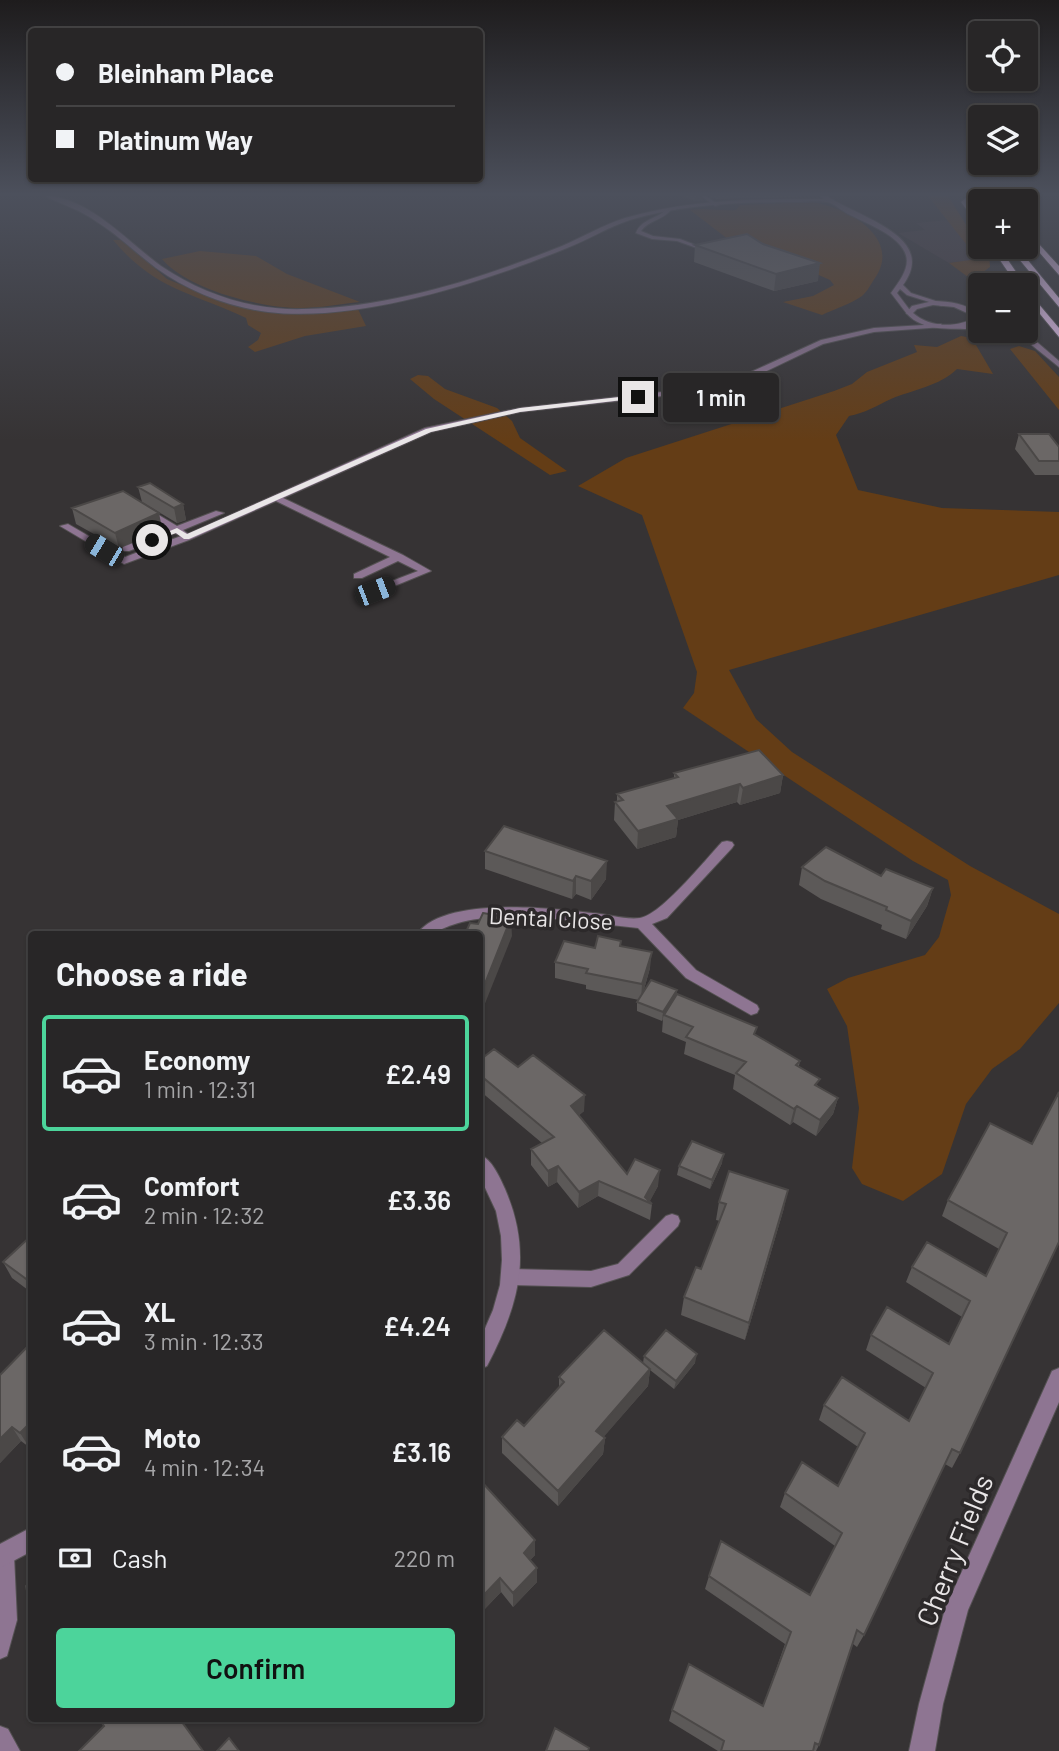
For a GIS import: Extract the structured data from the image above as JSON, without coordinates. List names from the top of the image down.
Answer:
{
  "streets": {
    "street": ["Dental Close", "Cherry Fields"]
  },
  "page": {
    "map_buttons": ["+", "−"],
    "banner": ["Bleinham Place", "Platinum Way"],
    "bubble": "1 min",
    "heading": "Choose a ride",
    "list": [
      {
        "name": "Economy",
        "note": "1 min · 12:31",
        "value": "£2.49"
      },
      {
        "name": "Comfort",
        "note": "2 min · 12:32",
        "value": "£3.36"
      },
      {
        "name": "XL",
        "note": "3 min · 12:33",
        "value": "£4.24"
      },
      {
        "name": "Moto",
        "note": "4 min · 12:34",
        "value": "£3.16"
      }
    ],
    "pay": ["Cash", "220 m"],
    "buttons": "Confirm"
  }
}
